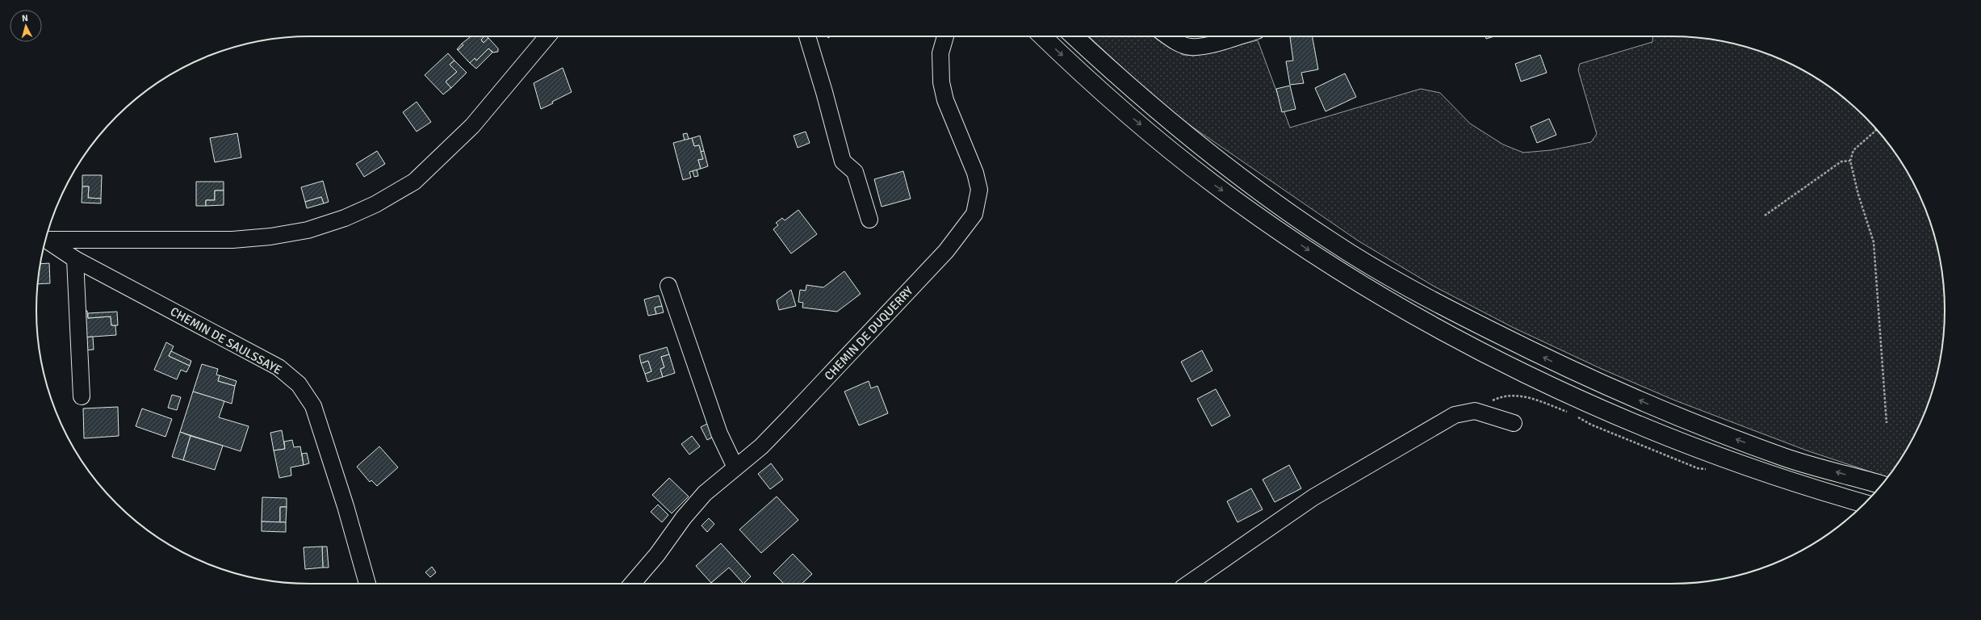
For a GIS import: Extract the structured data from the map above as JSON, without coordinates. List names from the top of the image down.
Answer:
{
  "streets": {
    "street": ["CHEMIN DE DUQUERRY", "CHEMIN DE SAULSSAYE"]
  },
  "north": "top"
}
